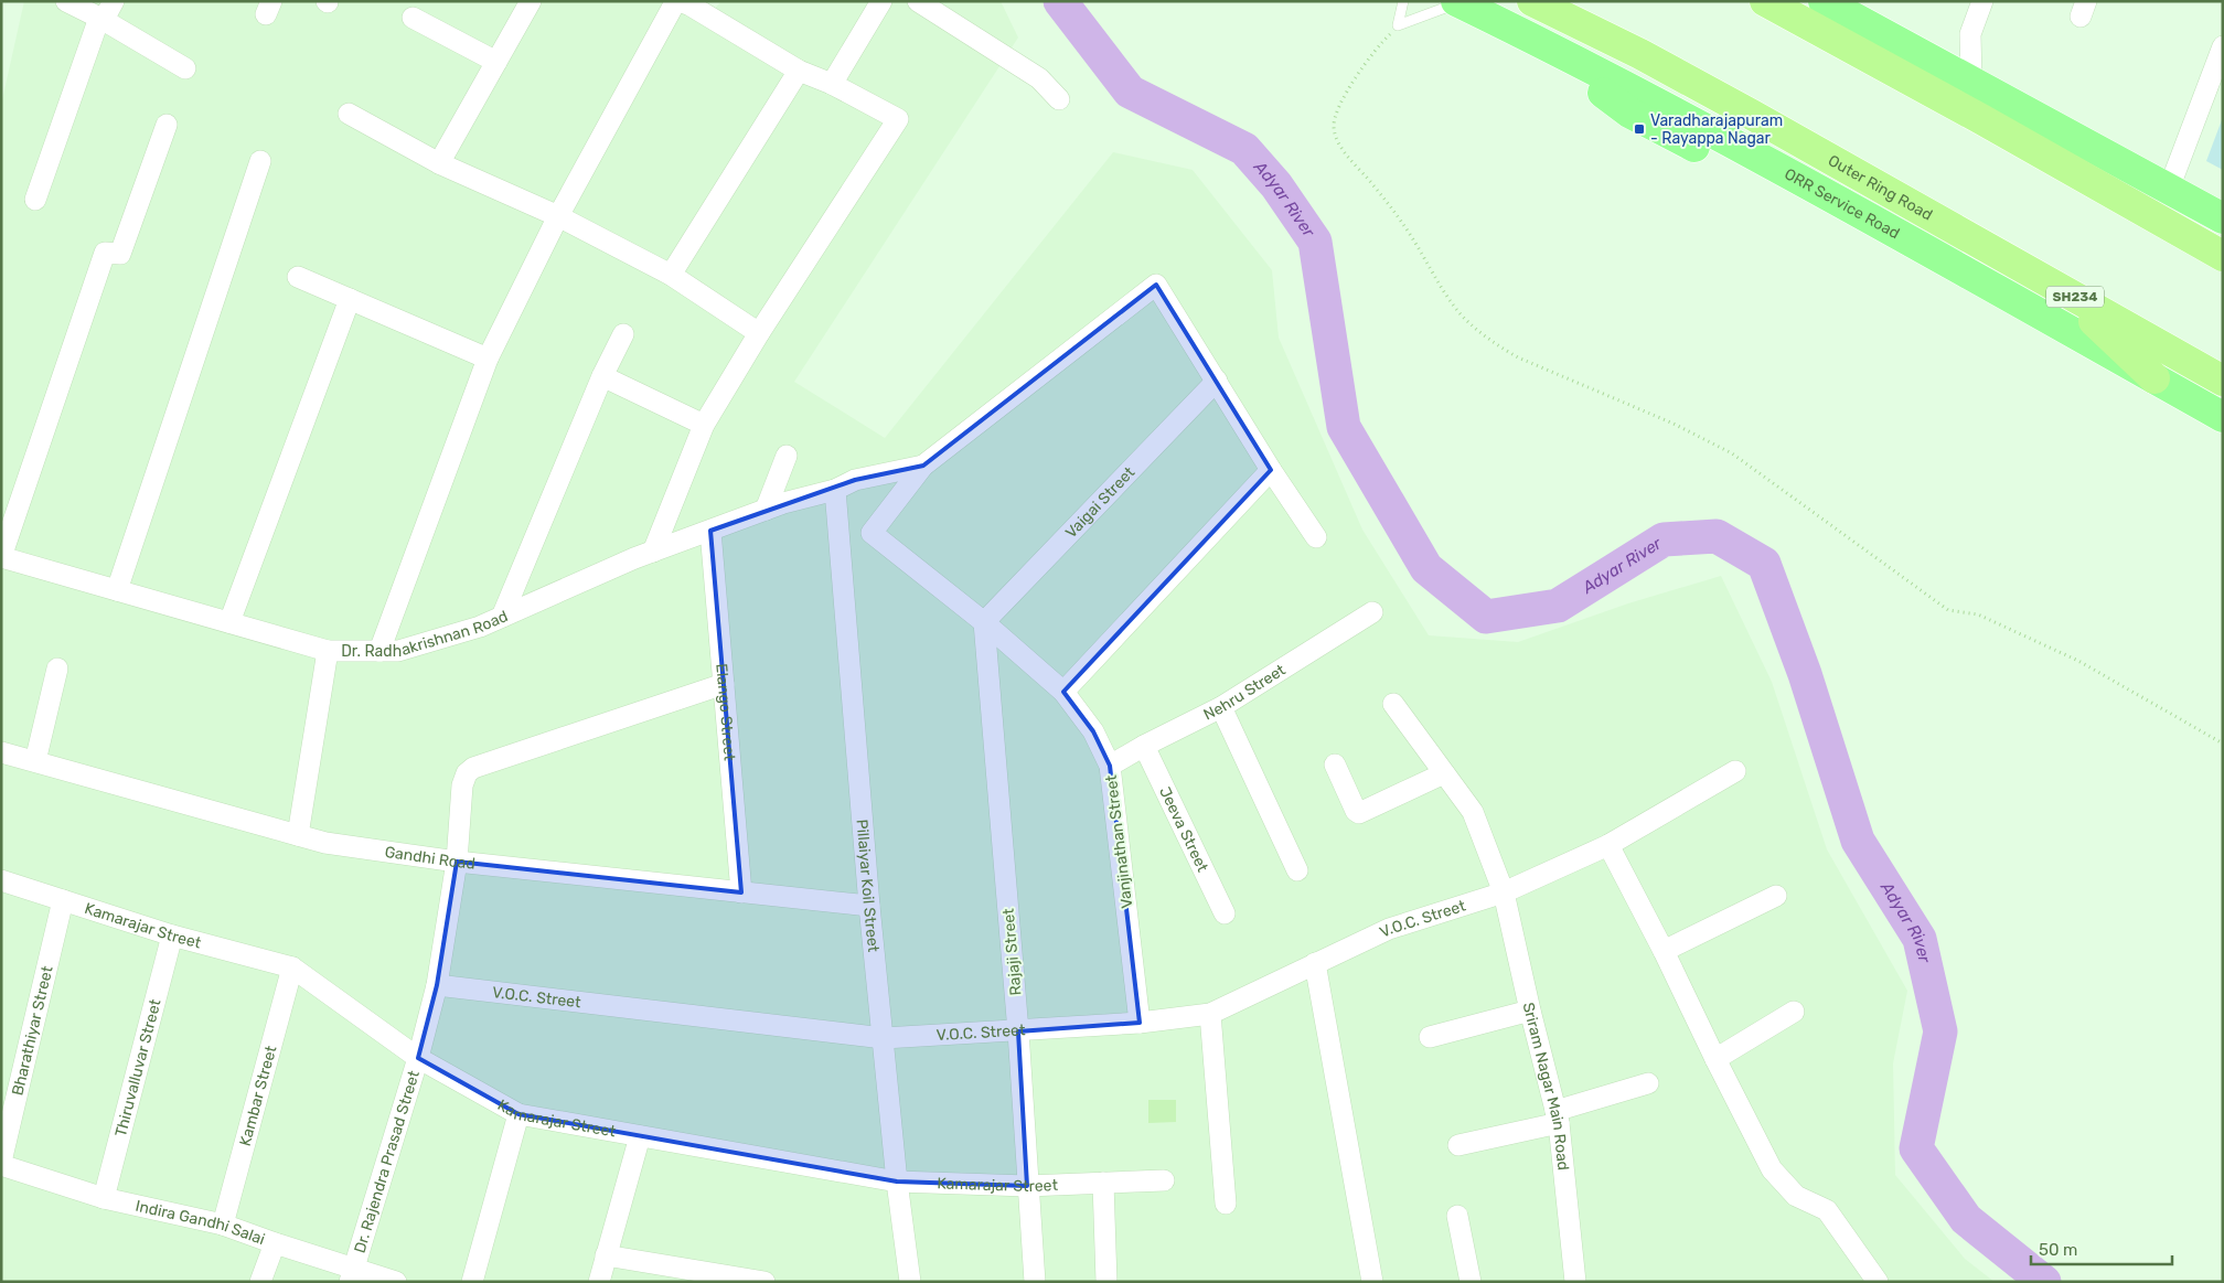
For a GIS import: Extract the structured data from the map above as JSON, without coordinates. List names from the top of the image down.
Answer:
{
  "streets": {
    "highway": ["Outer Ring Road", "SH234"],
    "main road": ["ORR Service Road"],
    "street": [
      "Vaigai Street",
      "Dr. Radhakrishnan Road",
      "Nehru Street",
      "Elango Street",
      "Jeeva Street",
      "Vanjinathan Street",
      "Gandhi Road",
      "Pillaiyar Koil Street",
      "V.O.C. Street",
      "Kamarajar Street",
      "Rajaji Street",
      "Bharathiyar Street",
      "Thiruvalluvar Street",
      "Sriram Nagar Main Road",
      "Kambar Street",
      "Dr. Rajendra Prasad Street",
      "Indira Gandhi Salai"
    ]
  },
  "crossings": [
    ["Vaigai Street", "Vanjinathan Street"],
    ["Vaigai Street", "Rajaji Street"],
    ["Dr. Radhakrishnan Road", "Elango Street"],
    ["Dr. Radhakrishnan Road", "Vanjinathan Street"],
    ["Dr. Radhakrishnan Road", "Pillaiyar Koil Street"],
    ["Nehru Street", "Jeeva Street"],
    ["Nehru Street", "Vanjinathan Street"],
    ["Elango Street", "Gandhi Road"],
    ["Elango Street", "Dr. Rajendra Prasad Street"],
    ["Vanjinathan Street", "V.O.C. Street"],
    ["Vanjinathan Street", "Rajaji Street"],
    ["Gandhi Road", "Pillaiyar Koil Street"],
    ["Gandhi Road", "Dr. Rajendra Prasad Street"],
    ["Pillaiyar Koil Street", "V.O.C. Street"],
    ["Pillaiyar Koil Street", "Kamarajar Street"],
    ["V.O.C. Street", "Rajaji Street"],
    ["V.O.C. Street", "Sriram Nagar Main Road"],
    ["V.O.C. Street", "Dr. Rajendra Prasad Street"],
    ["Kamarajar Street", "Rajaji Street"],
    ["Kamarajar Street", "Bharathiyar Street"],
    ["Kamarajar Street", "Thiruvalluvar Street"],
    ["Kamarajar Street", "Kambar Street"],
    ["Kamarajar Street", "Dr. Rajendra Prasad Street"],
    ["Bharathiyar Street", "Indira Gandhi Salai"],
    ["Thiruvalluvar Street", "Indira Gandhi Salai"],
    ["Kambar Street", "Indira Gandhi Salai"],
    ["Dr. Rajendra Prasad Street", "Indira Gandhi Salai"]
  ],
  "water": ["Adyar River"],
  "places": {
    "transit": ["Varadharajapuram - Rayappa Nagar"]
  },
  "scale_bar": "50 m"
}
